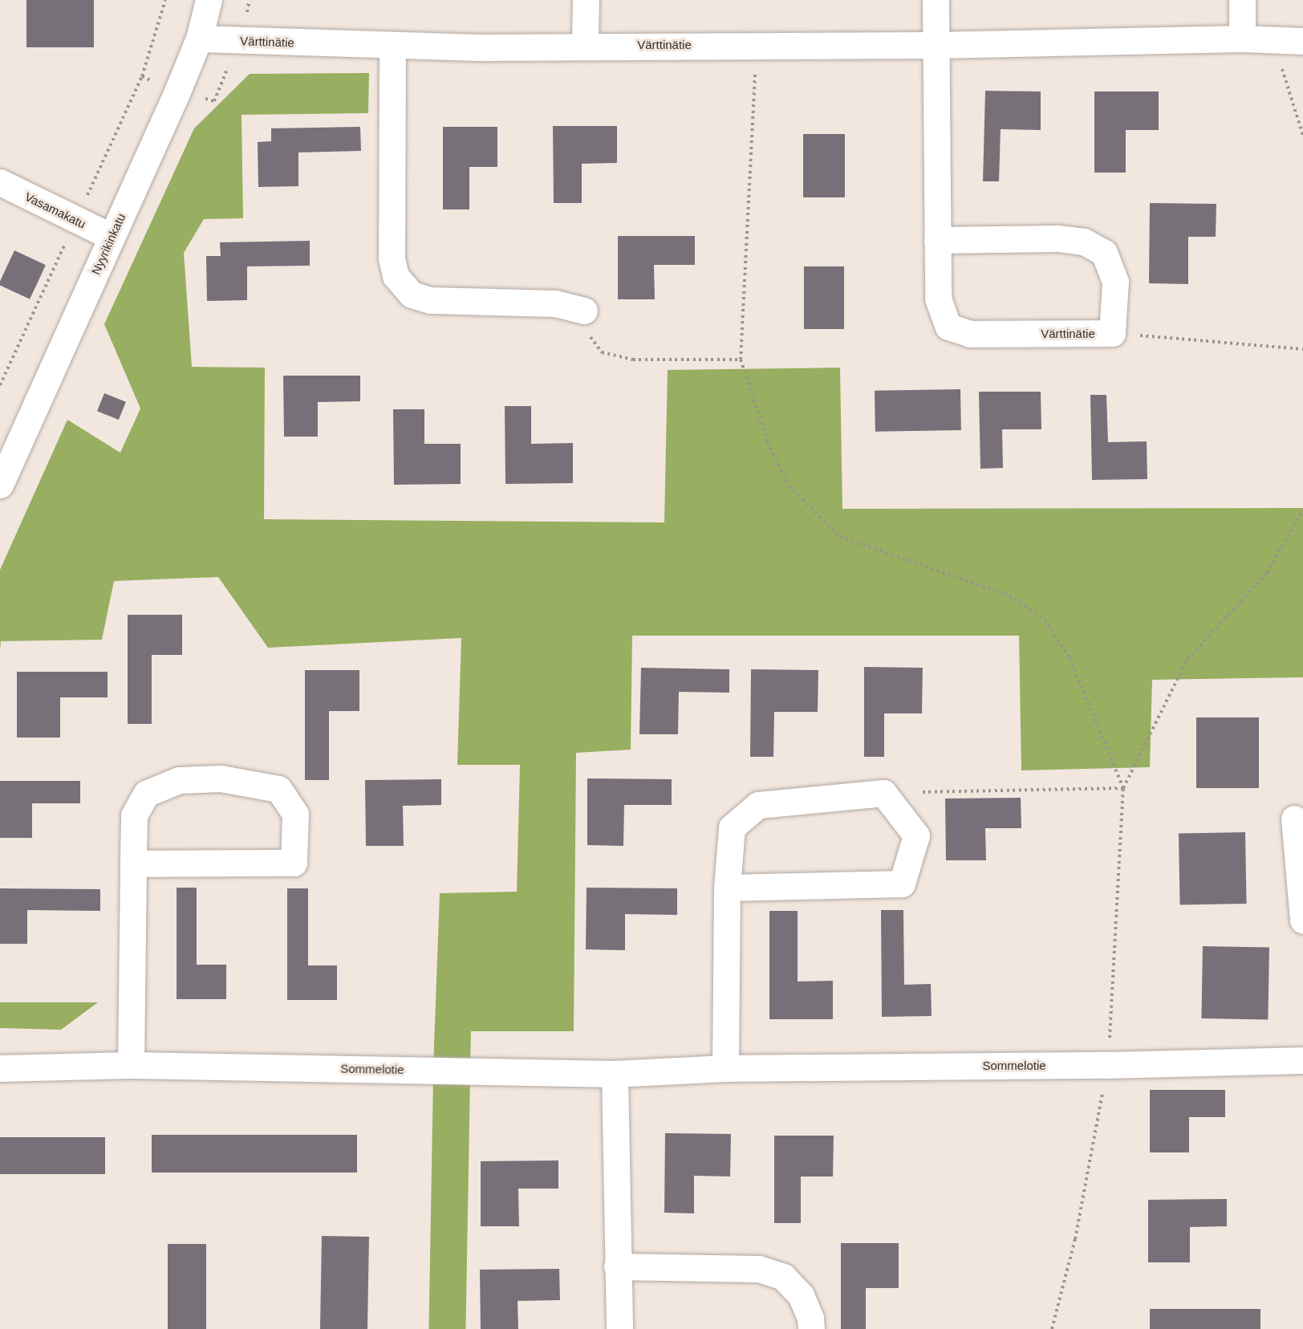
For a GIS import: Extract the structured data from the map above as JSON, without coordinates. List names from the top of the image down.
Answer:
{
  "streets": {
    "street": [
      "Värttinätie",
      "Vasamakatu",
      "Nyyrikinkatu",
      "Sommelotie"
    ]
  },
  "crossings": [
    ["Värttinätie", "Nyyrikinkatu"],
    ["Vasamakatu", "Nyyrikinkatu"]
  ]
}
